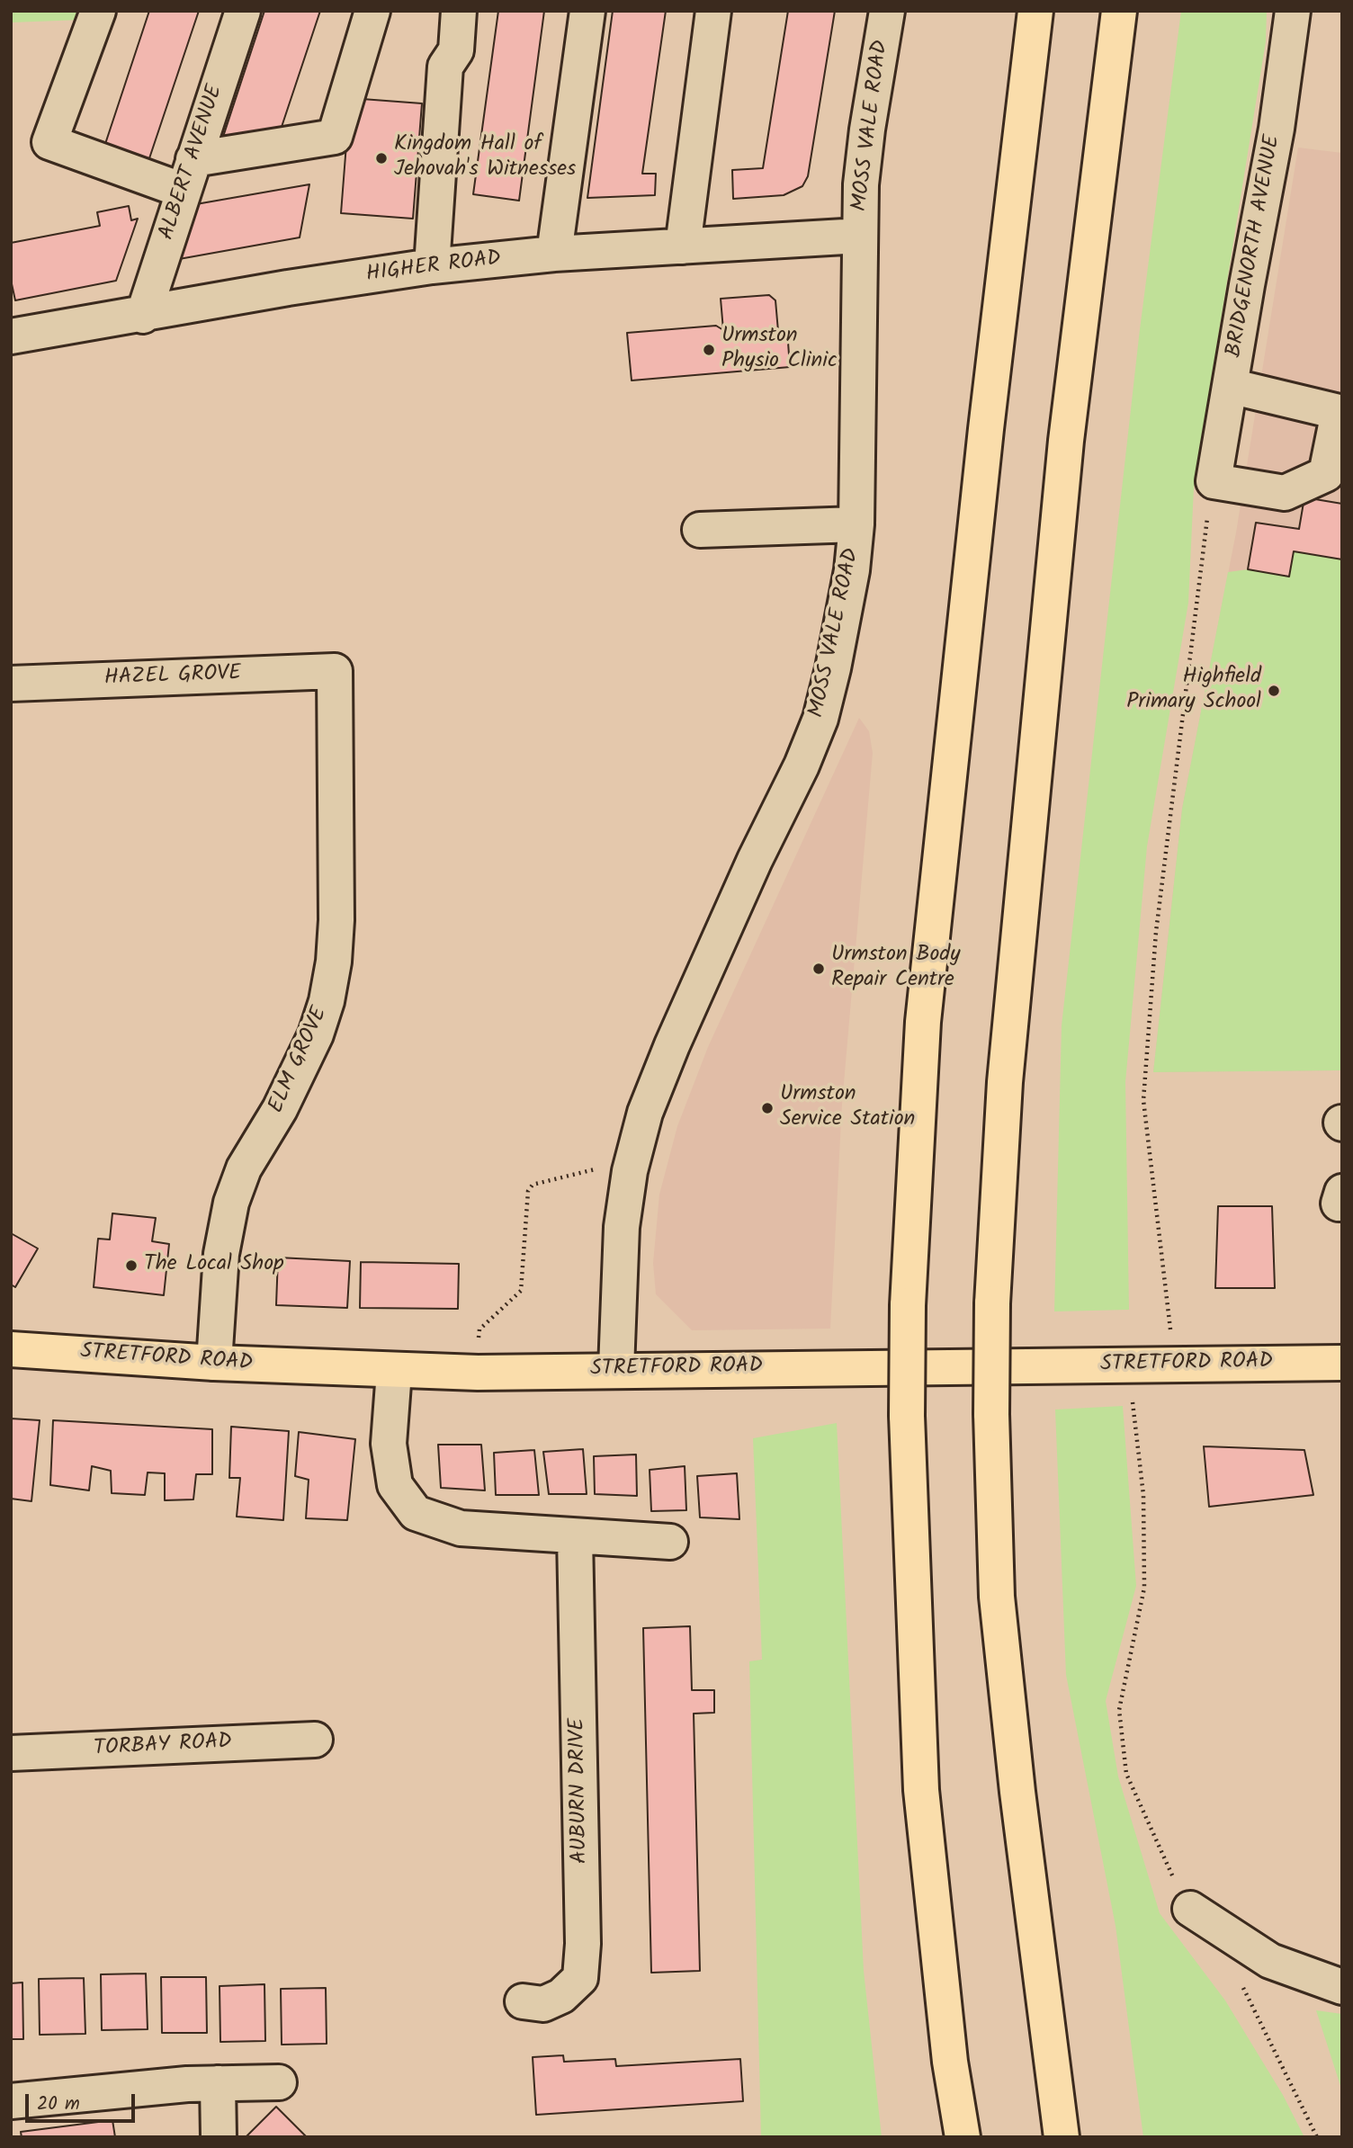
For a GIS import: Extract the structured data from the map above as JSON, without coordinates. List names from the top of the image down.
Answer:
{
  "streets": {
    "main road": ["STRETFORD ROAD"],
    "street": [
      "MOSS VALE ROAD",
      "ALBERT AVENUE",
      "BRIDGENORTH AVENUE",
      "HIGHER ROAD",
      "HAZEL GROVE",
      "ELM GROVE",
      "TORBAY ROAD",
      "AUBURN DRIVE"
    ]
  },
  "crossings": [
    ["MOSS VALE ROAD", "HIGHER ROAD"],
    ["MOSS VALE ROAD", "STRETFORD ROAD"],
    ["ALBERT AVENUE", "HIGHER ROAD"],
    ["HAZEL GROVE", "ELM GROVE"],
    ["ELM GROVE", "STRETFORD ROAD"]
  ],
  "places": [
    "Kingdom Hall of Jehovah's Witnesses",
    "Urmston Physio Clinic",
    "Highfield Primary School",
    "Urmston Body Repair Centre",
    "Urmston Service Station",
    "The Local Shop"
  ],
  "scale_bar": "20 m"
}
